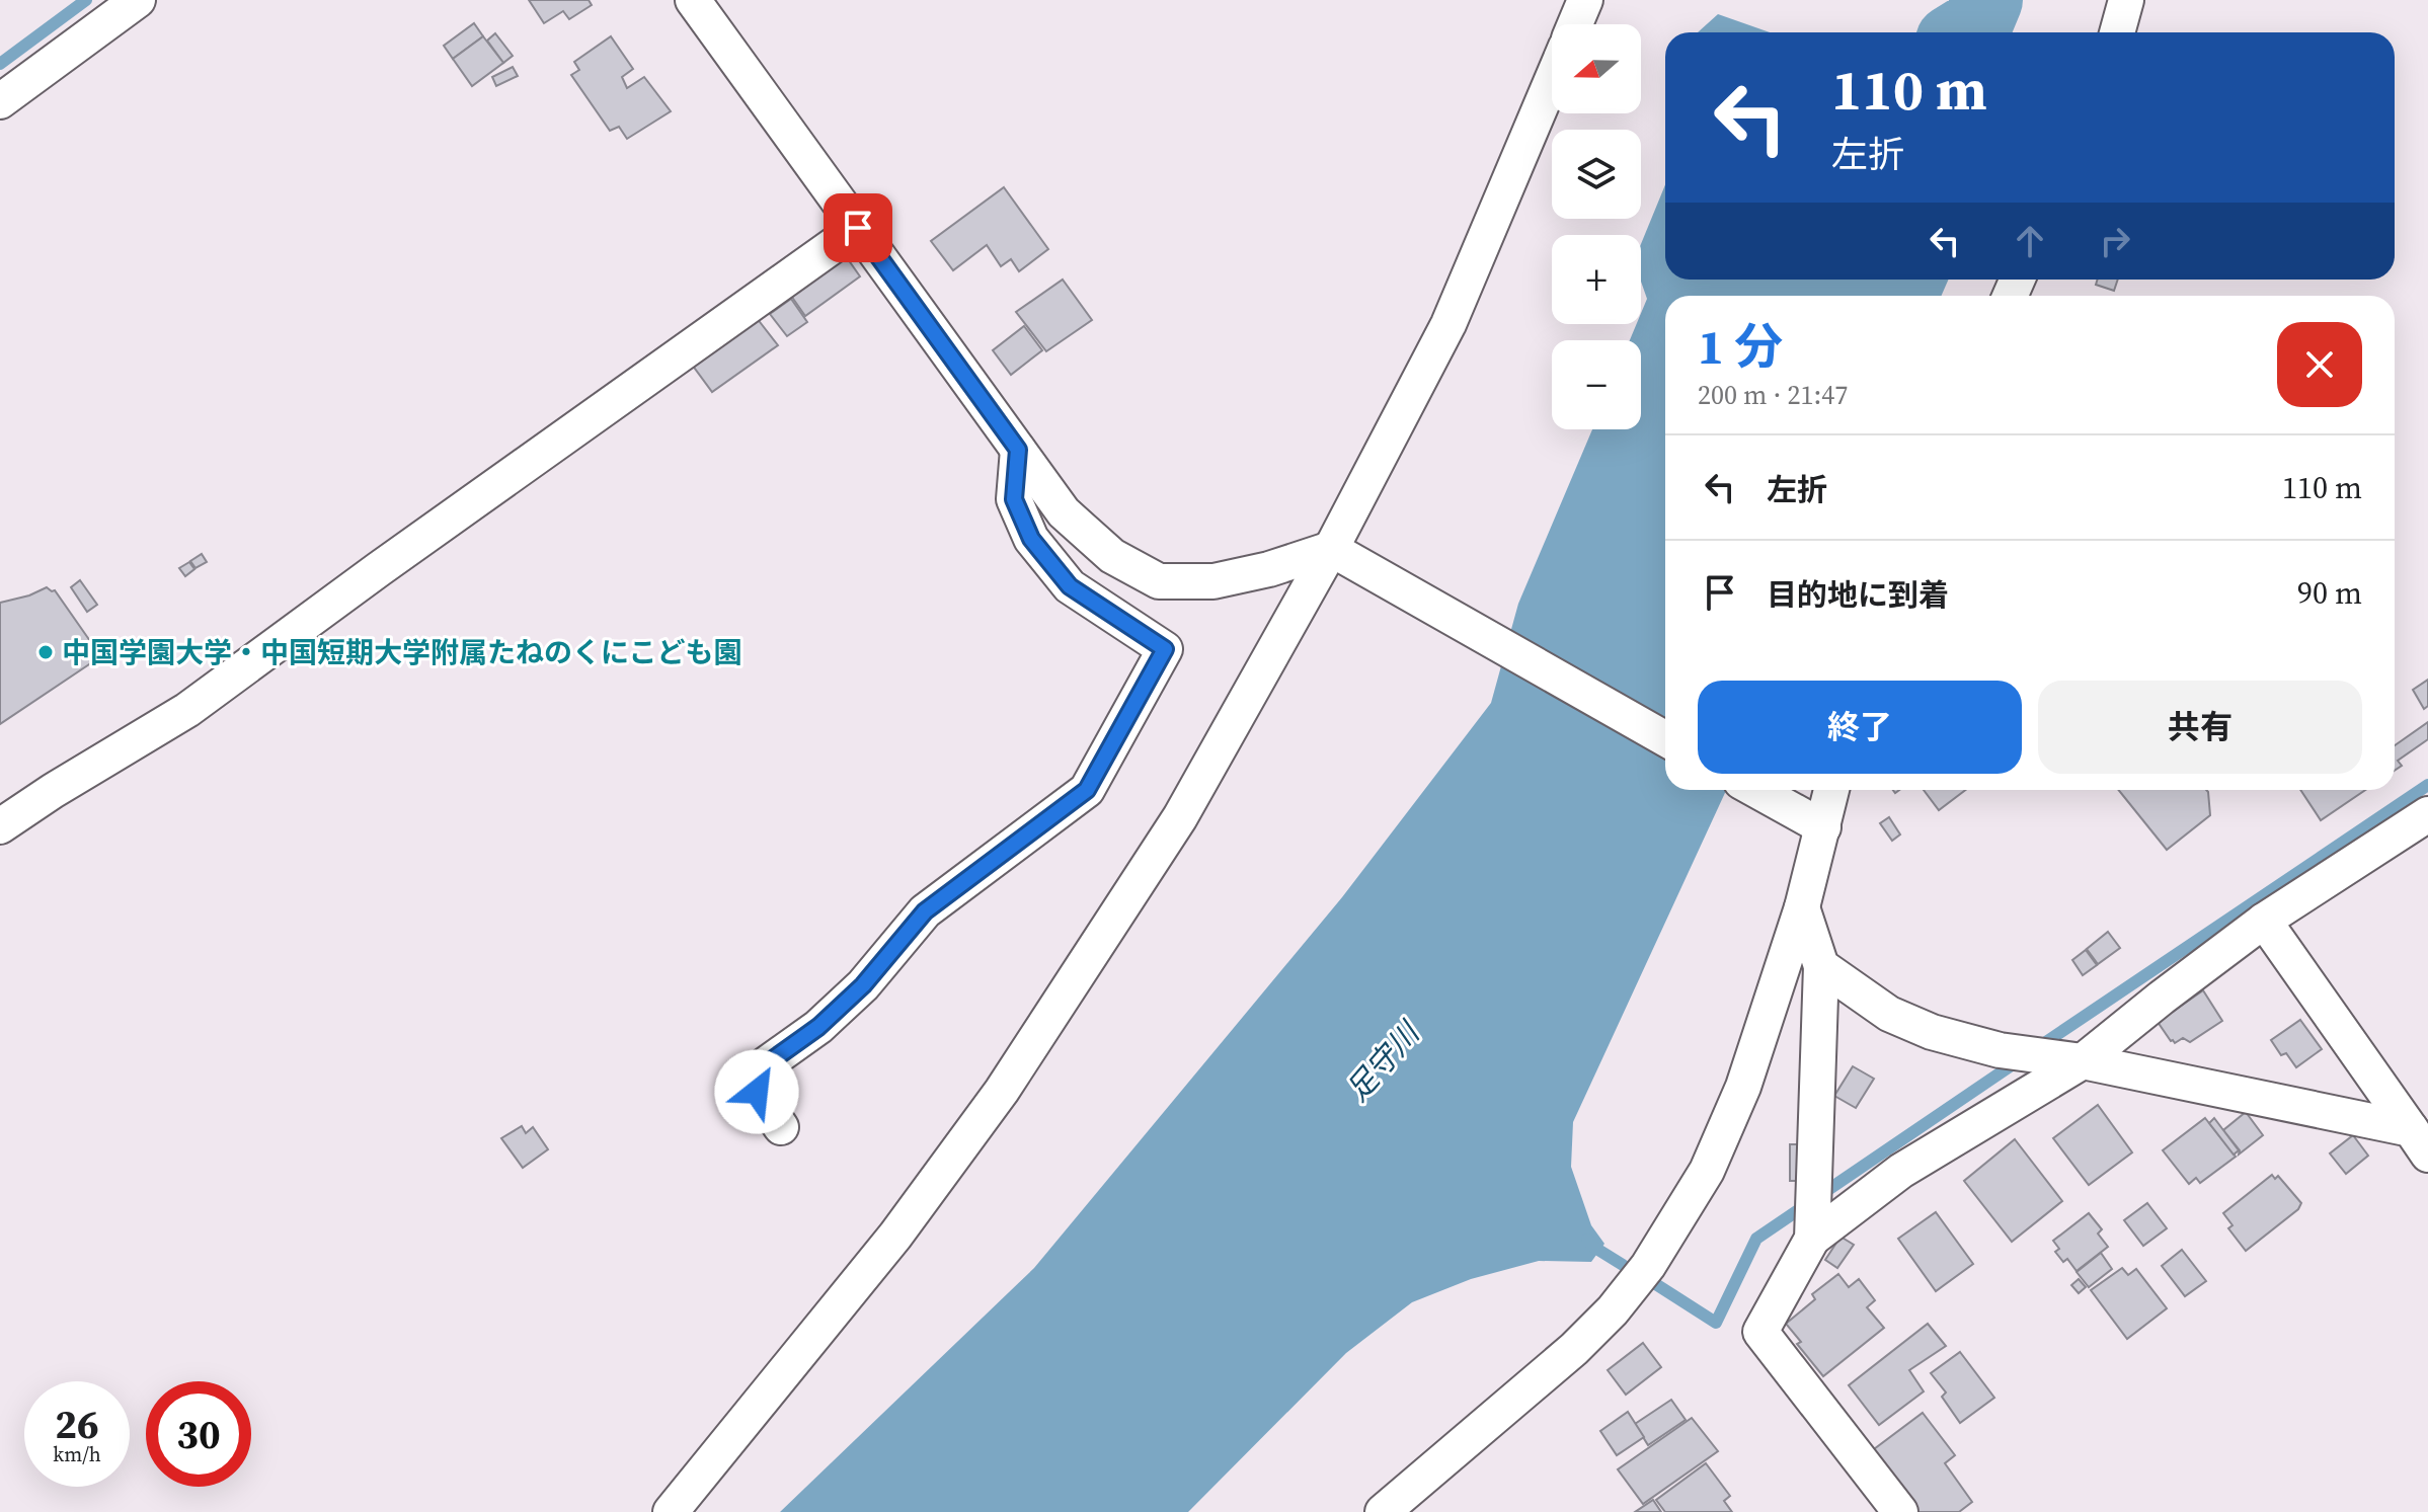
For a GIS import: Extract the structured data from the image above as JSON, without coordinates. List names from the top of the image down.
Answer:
{
  "water": ["足守川"],
  "places": ["中国学園大学・中国短期大学附属たねのくにこども園"],
  "north": "left",
  "page": {
    "map_buttons": ["+", "−"],
    "turn": ["110 m", "左折"],
    "heading": ["1 分", "200 m · 21:47"],
    "list": [
      {
        "name": "左折",
        "value": "110 m"
      },
      {
        "name": "目的地に到着",
        "value": "90 m"
      }
    ],
    "buttons": ["終了", "共有"],
    "speed": "26 km/h",
    "limit": "30"
  }
}
